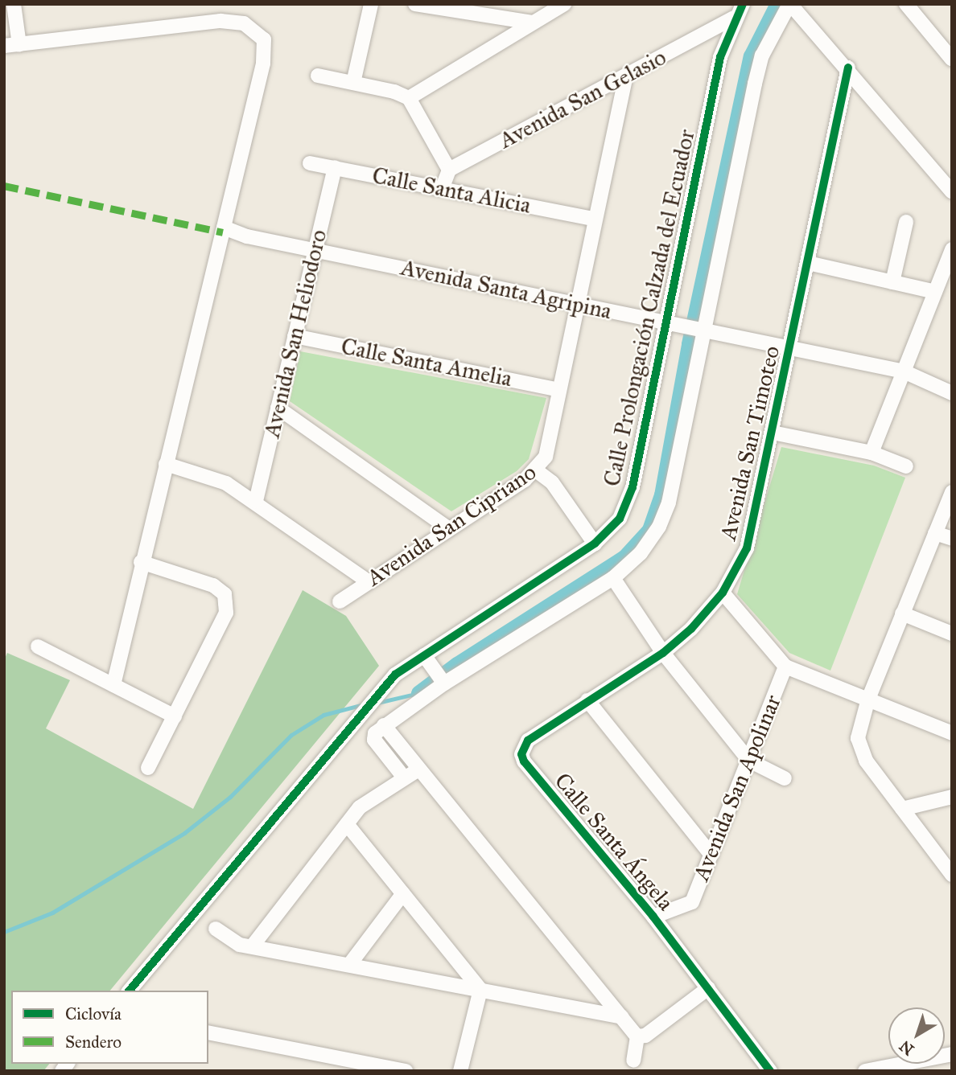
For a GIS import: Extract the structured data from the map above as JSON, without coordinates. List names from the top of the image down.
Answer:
{
  "streets": {
    "street": [
      "Avenida San Gelasio",
      "Calle Santa Alicia",
      "Avenida Santa Agripina",
      "Calle Prolongación Calzada del Ecuador",
      "Avenida San Heliodoro",
      "Calle Santa Amelia",
      "Avenida San Timoteo",
      "Avenida San Cipriano",
      "Avenida San Apolinar",
      "Calle Santa Ángela"
    ]
  },
  "crossings": [
    ["Avenida San Gelasio", "Calle Prolongación Calzada del Ecuador"],
    ["Avenida San Gelasio", "Avenida San Cipriano"],
    ["Calle Santa Alicia", "Avenida San Heliodoro"],
    ["Calle Santa Alicia", "Avenida San Cipriano"],
    ["Avenida Santa Agripina", "Calle Prolongación Calzada del Ecuador"],
    ["Avenida Santa Agripina", "Avenida San Heliodoro"],
    ["Avenida Santa Agripina", "Avenida San Timoteo"],
    ["Avenida Santa Agripina", "Avenida San Cipriano"],
    ["Avenida San Heliodoro", "Calle Santa Amelia"],
    ["Calle Santa Amelia", "Avenida San Cipriano"],
    ["Avenida San Timoteo", "Calle Santa Ángela"],
    ["Avenida San Apolinar", "Calle Santa Ángela"]
  ],
  "legend": ["Ciclovía", "Sendero"],
  "north": "bottom left"
}
